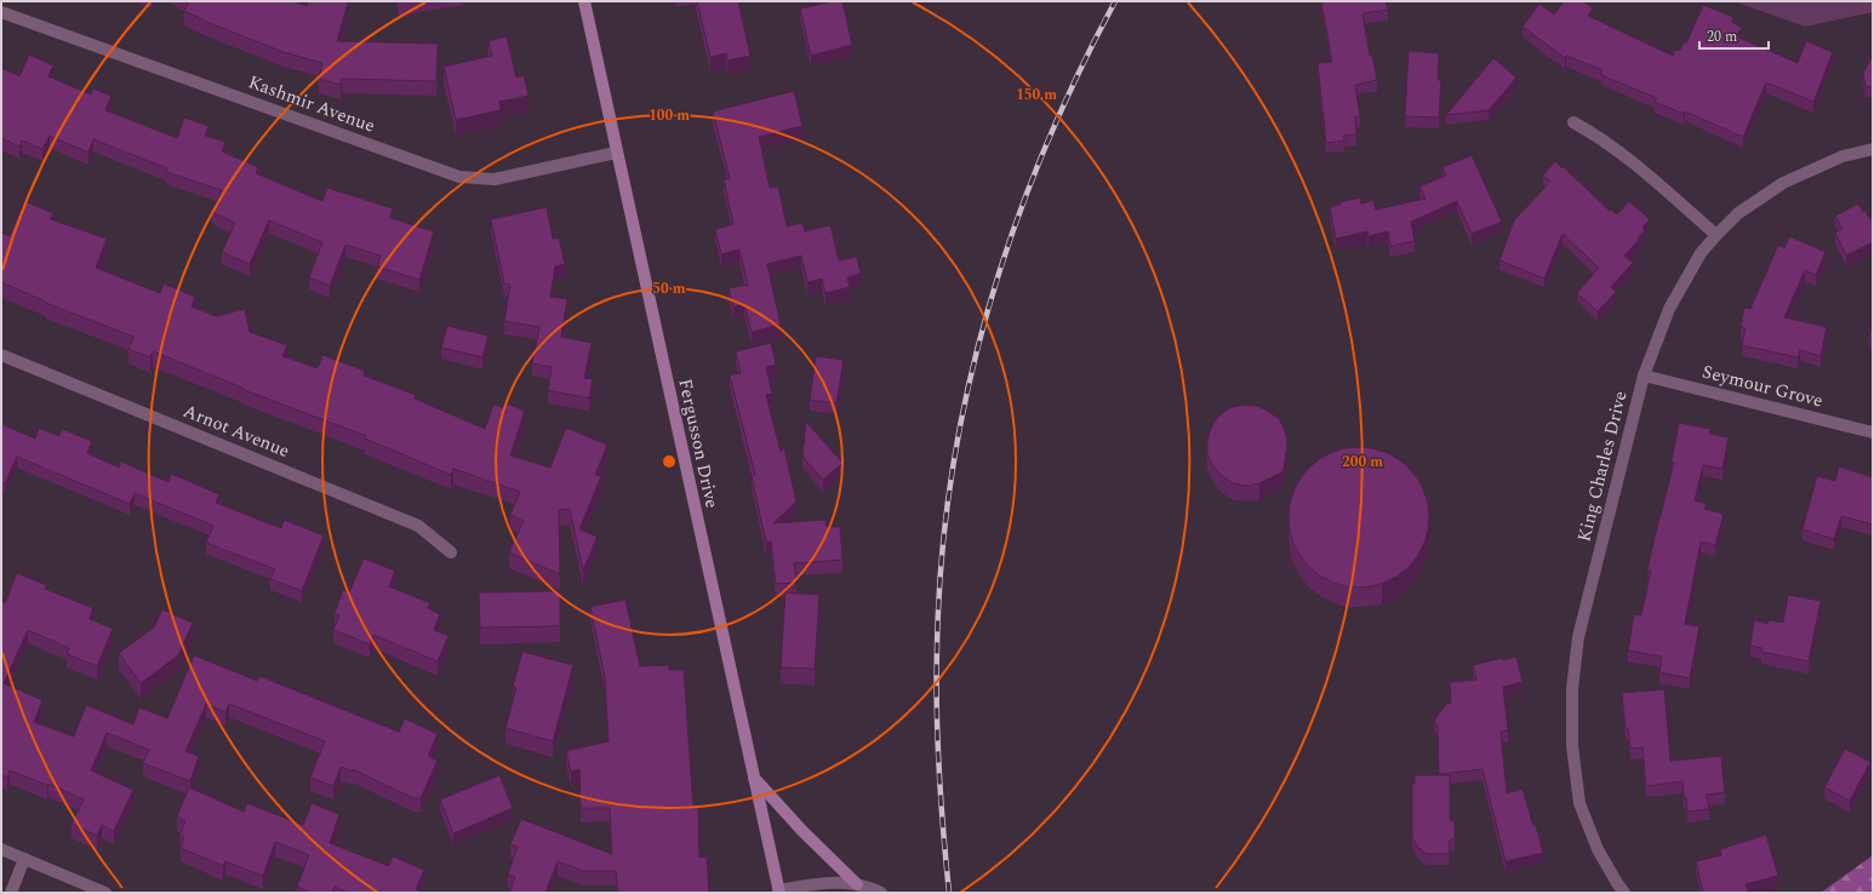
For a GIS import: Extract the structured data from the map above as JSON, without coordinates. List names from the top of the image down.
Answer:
{
  "streets": {
    "main road": ["Fergusson Drive"],
    "street": [
      "Kashmir Avenue",
      "Seymour Grove",
      "Arnot Avenue",
      "King Charles Drive"
    ]
  },
  "crossings": [
    ["Kashmir Avenue", "Fergusson Drive"],
    ["Seymour Grove", "King Charles Drive"]
  ],
  "scale_bar": "20 m",
  "rings": [
    "150 m",
    "100 m",
    "50 m",
    "200 m"
  ]
}
